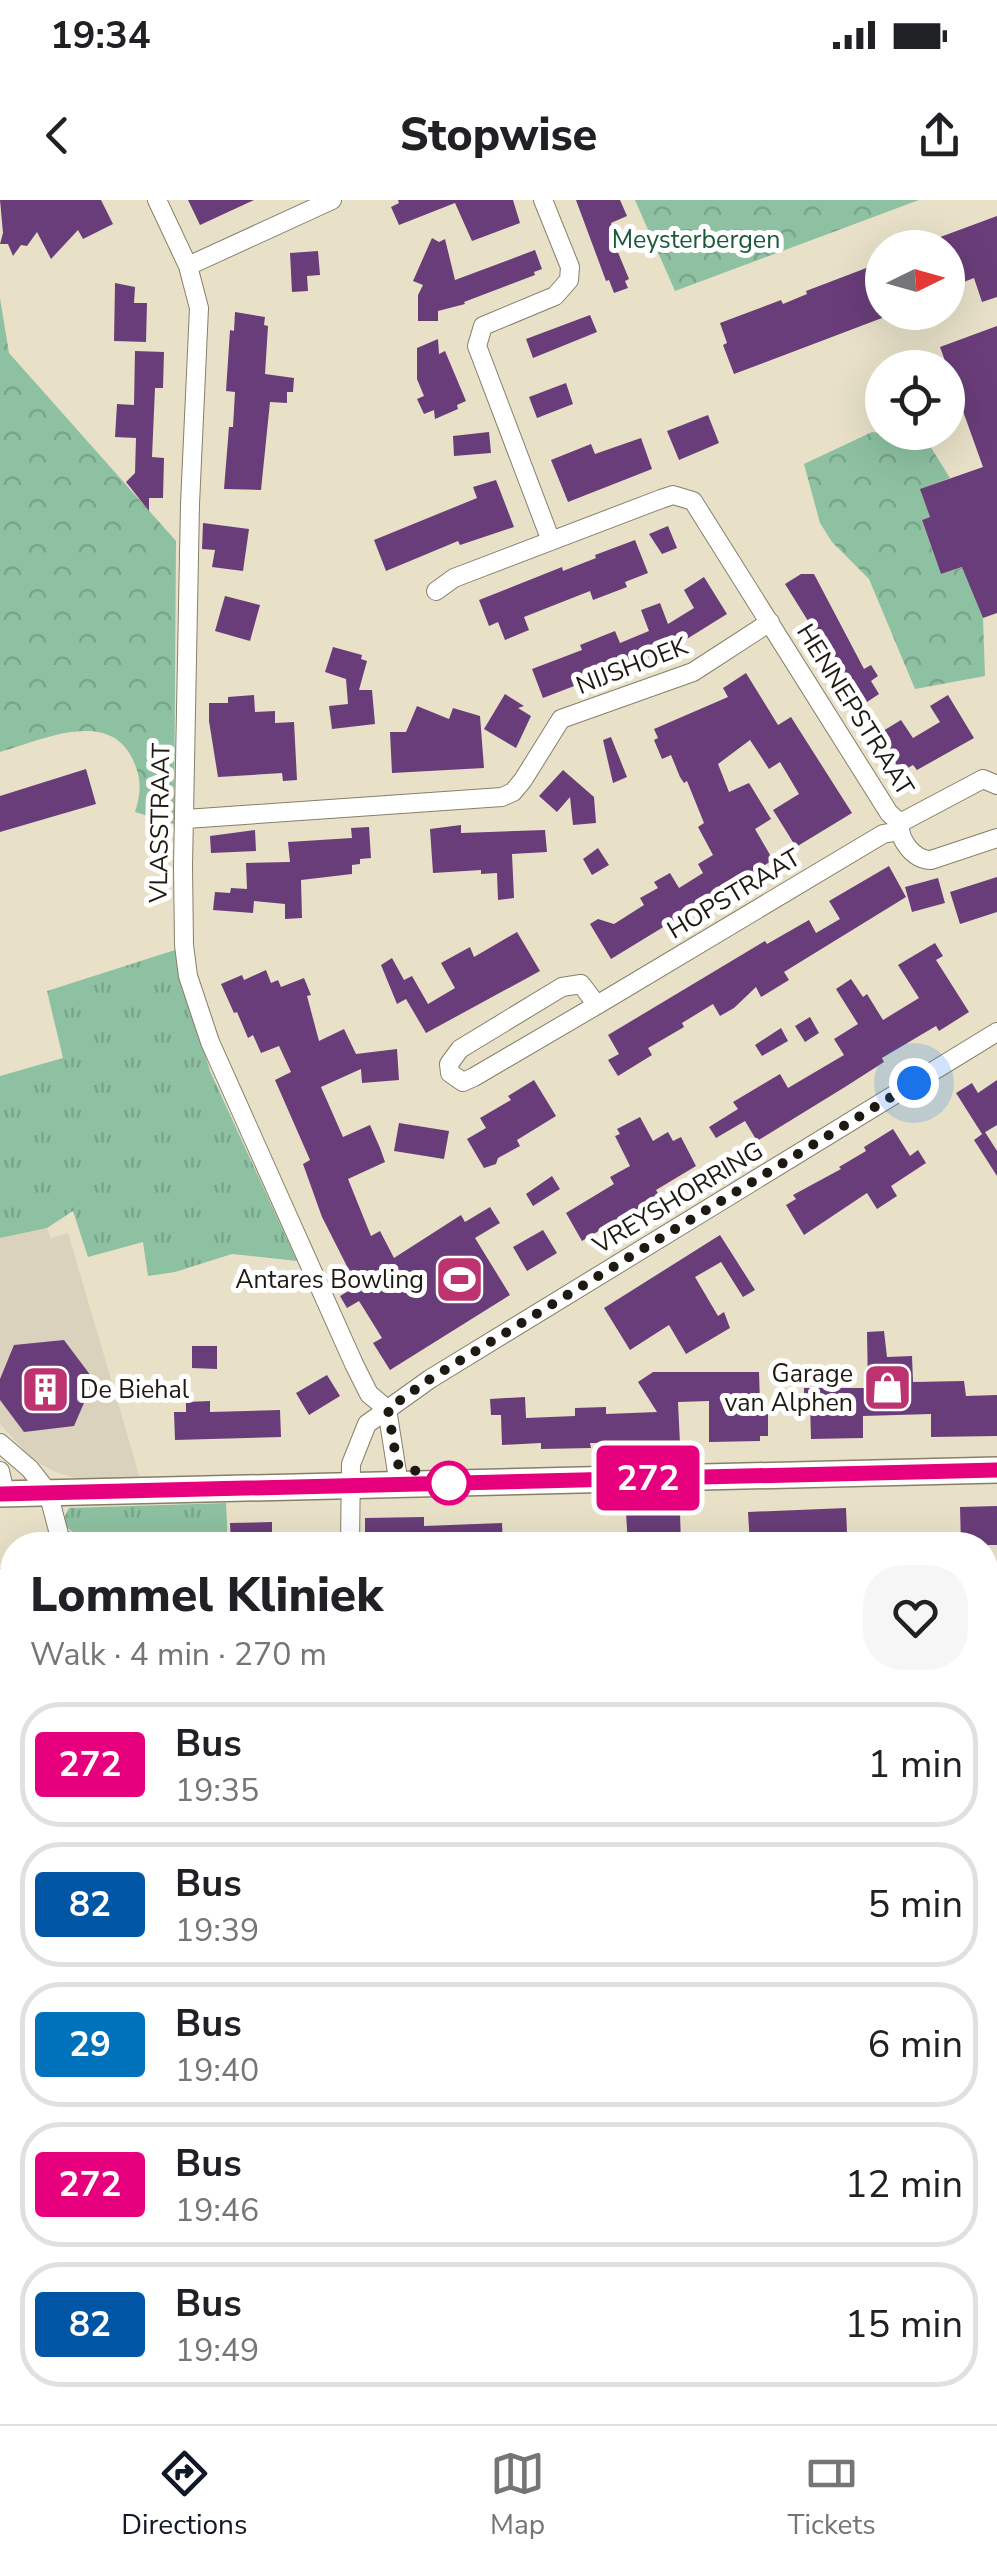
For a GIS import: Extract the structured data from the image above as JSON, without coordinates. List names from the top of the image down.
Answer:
{
  "streets": {
    "street": [
      "NIJSHOEK",
      "HENNEPSTRAAT",
      "VLASSTRAAT",
      "HOPSTRAAT",
      "VREYSHORRING"
    ]
  },
  "crossings": [
    ["NIJSHOEK", "HENNEPSTRAAT"],
    ["NIJSHOEK", "VLASSTRAAT"],
    ["HENNEPSTRAAT", "HOPSTRAAT"],
    ["VLASSTRAAT", "VREYSHORRING"]
  ],
  "parks": ["Meysterbergen"],
  "places": {
    "sports": ["Antares Bowling"],
    "shop": ["Garage van Alphen"],
    "building": ["De Biehal"]
  },
  "lines": ["bus line 272"],
  "north": "right",
  "page": {
    "status": "19:34",
    "header": "Stopwise",
    "on_map": "272",
    "heading": ["Lommel Kliniek", "Walk · 4 min · 270 m"],
    "list": [
      {
        "mark": "272",
        "name": "Bus",
        "note": "19:35",
        "value": "1 min"
      },
      {
        "mark": "82",
        "name": "Bus",
        "note": "19:39",
        "value": "5 min"
      },
      {
        "mark": "29",
        "name": "Bus",
        "note": "19:40",
        "value": "6 min"
      },
      {
        "mark": "272",
        "name": "Bus",
        "note": "19:46",
        "value": "12 min"
      },
      {
        "mark": "82",
        "name": "Bus",
        "note": "19:49",
        "value": "15 min"
      }
    ],
    "tabs": ["Directions", "Map", "Tickets"]
  }
}
